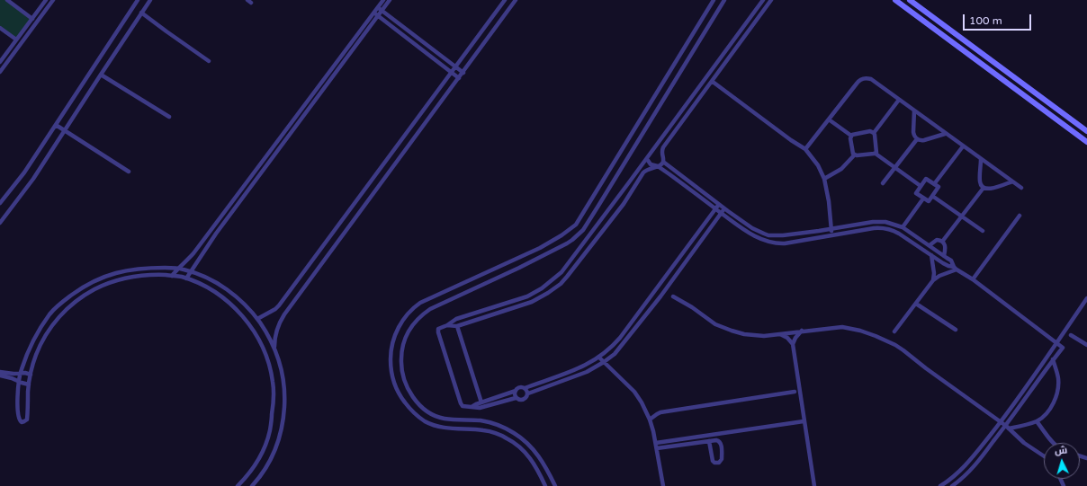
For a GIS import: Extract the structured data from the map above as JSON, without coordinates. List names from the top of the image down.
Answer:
{
  "scale_bar": "100 m",
  "north": "top"
}
